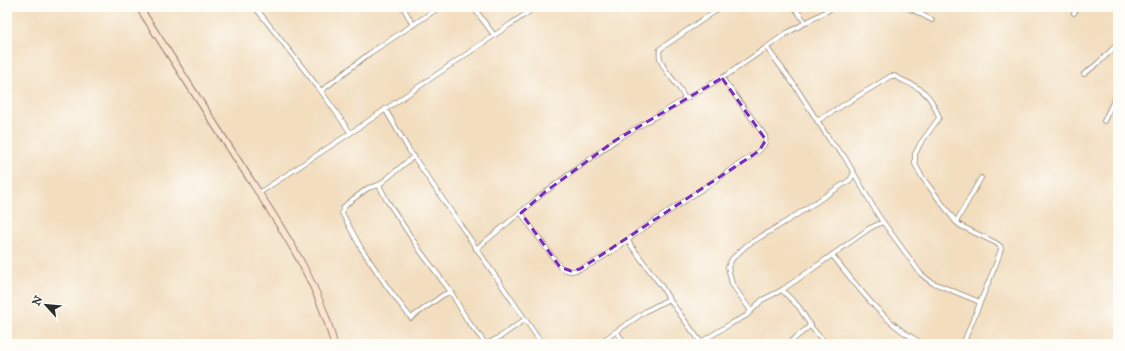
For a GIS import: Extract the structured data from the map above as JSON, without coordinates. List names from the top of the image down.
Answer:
{
  "north": "top left"
}
